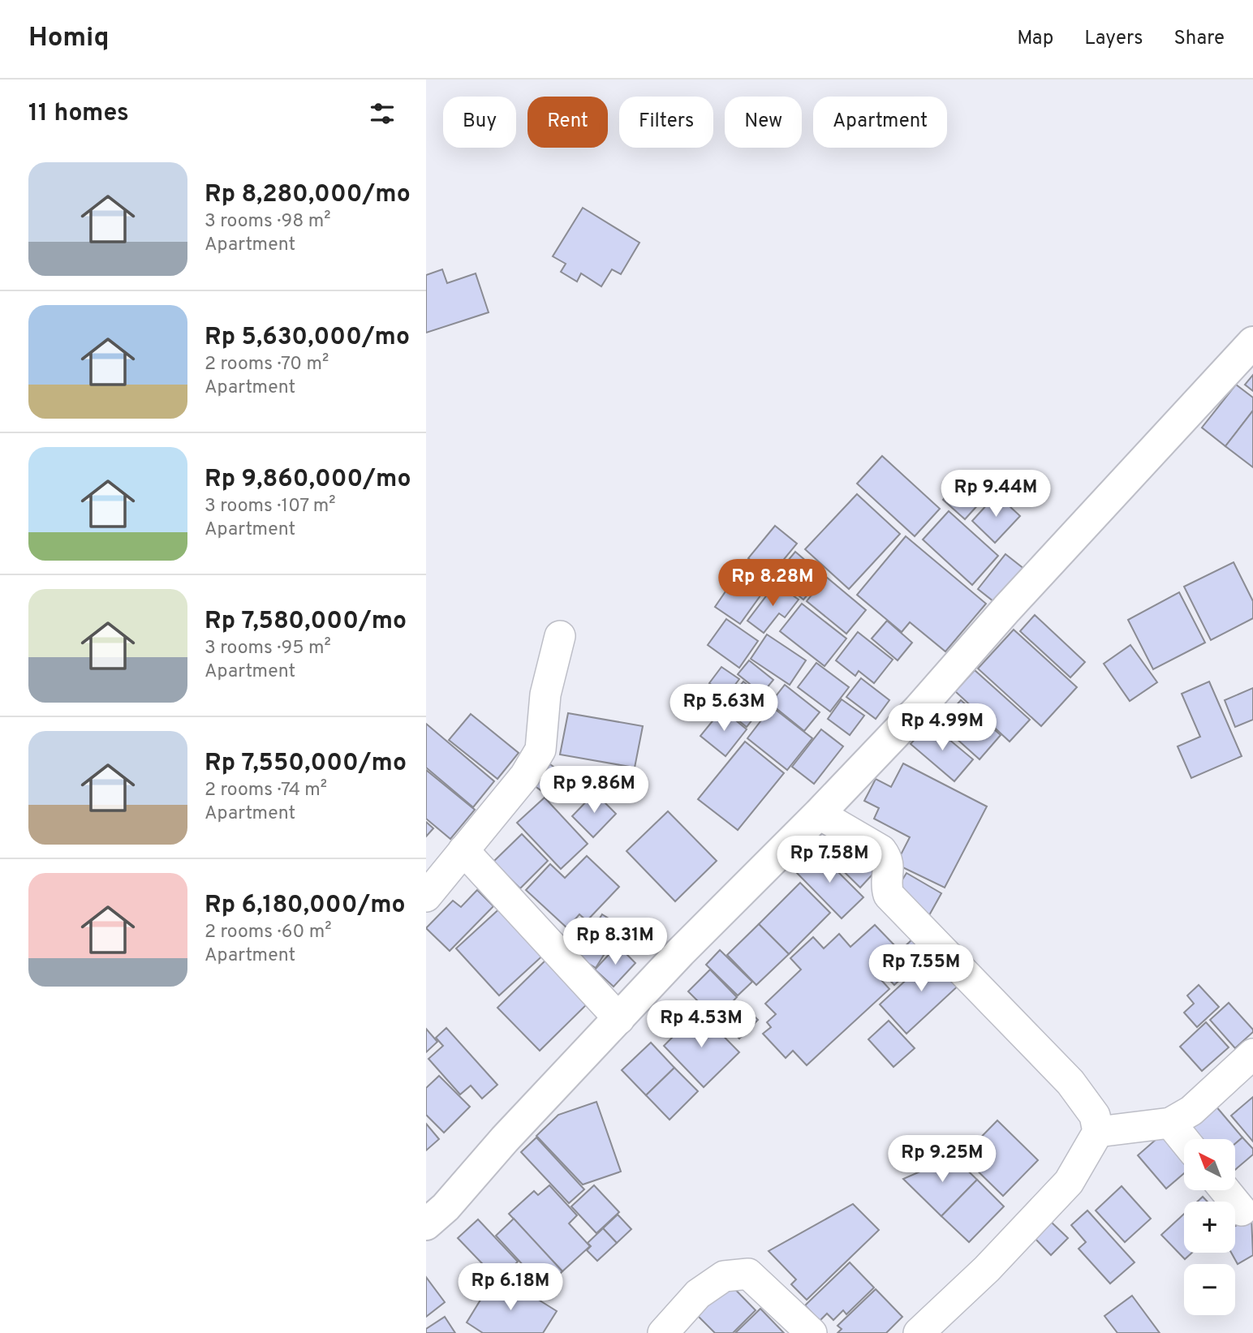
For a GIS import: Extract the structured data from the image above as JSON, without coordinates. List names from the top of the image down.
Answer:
{
  "north": "top left",
  "page": {
    "header": "Homiq",
    "nav": ["Map", "Layers", "Share"],
    "heading": "11 homes",
    "chip": [
      "Buy",
      "Rent",
      "Filters",
      "New",
      "Apartment"
    ],
    "list": [
      {
        "name": "Rp 8,280,000/mo",
        "note": "3 rooms · 98 m² · Apartment"
      },
      {
        "name": "Rp 5,630,000/mo",
        "note": "2 rooms · 70 m² · Apartment"
      },
      {
        "name": "Rp 9,860,000/mo",
        "note": "3 rooms · 107 m² · Apartment"
      },
      {
        "name": "Rp 7,580,000/mo",
        "note": "3 rooms · 95 m² · Apartment"
      },
      {
        "name": "Rp 7,550,000/mo",
        "note": "2 rooms · 74 m² · Apartment"
      },
      {
        "name": "Rp 6,180,000/mo",
        "note": "2 rooms · 60 m² · Apartment"
      }
    ],
    "price": [
      "Rp 9.44M",
      "Rp 8.28M",
      "Rp 5.63M",
      "Rp 4.99M",
      "Rp 9.86M",
      "Rp 7.58M",
      "Rp 8.31M",
      "Rp 7.55M",
      "Rp 4.53M",
      "Rp 9.25M",
      "Rp 6.18M"
    ],
    "map_buttons": ["+", "−"]
  }
}
